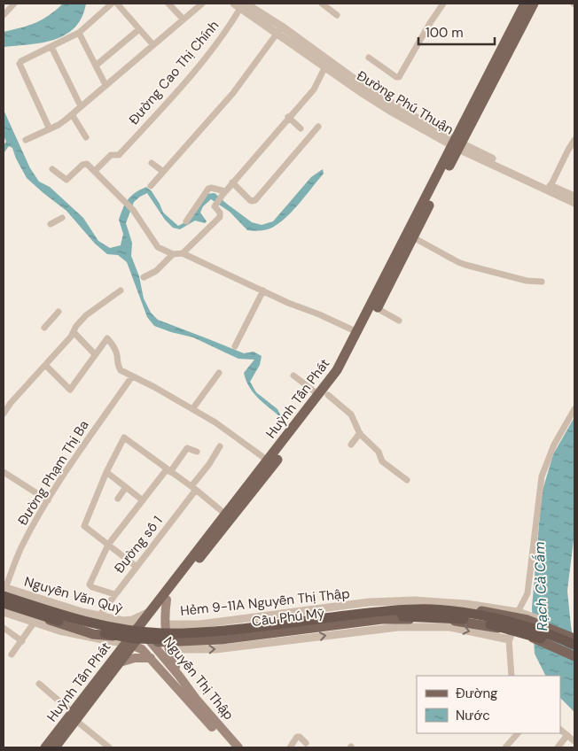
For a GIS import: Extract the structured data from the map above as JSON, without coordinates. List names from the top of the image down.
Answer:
{
  "streets": {
    "highway": ["Cầu Phú Mỹ"],
    "main road": ["Huỳnh Tấn Phát", "Nguyễn Thị Thập"],
    "street": [
      "Đường Cao Thị Chính",
      "Đường Phú Thuận",
      "Đường Phạm Thị Ba",
      "Đường số 1",
      "Nguyễn Văn Quỳ",
      "Hẻm 9-11A Nguyễn Thị Thập"
    ]
  },
  "crossings": [
    ["Đường Cao Thị Chính", "Đường Phú Thuận"],
    ["Đường Phú Thuận", "Huỳnh Tấn Phát"],
    ["Huỳnh Tấn Phát", "Nguyễn Văn Quỳ"],
    ["Huỳnh Tấn Phát", "Nguyễn Thị Thập"],
    ["Đường Phạm Thị Ba", "Nguyễn Văn Quỳ"],
    ["Đường Phạm Thị Ba", "Cầu Phú Mỹ"],
    ["Đường số 1", "Nguyễn Văn Quỳ"],
    ["Nguyễn Văn Quỳ", "Cầu Phú Mỹ"],
    ["Nguyễn Văn Quỳ", "Nguyễn Thị Thập"]
  ],
  "water": ["Rạch Cả Cấm"],
  "legend": ["Đường", "Nước"],
  "scale_bar": "100 m"
}
